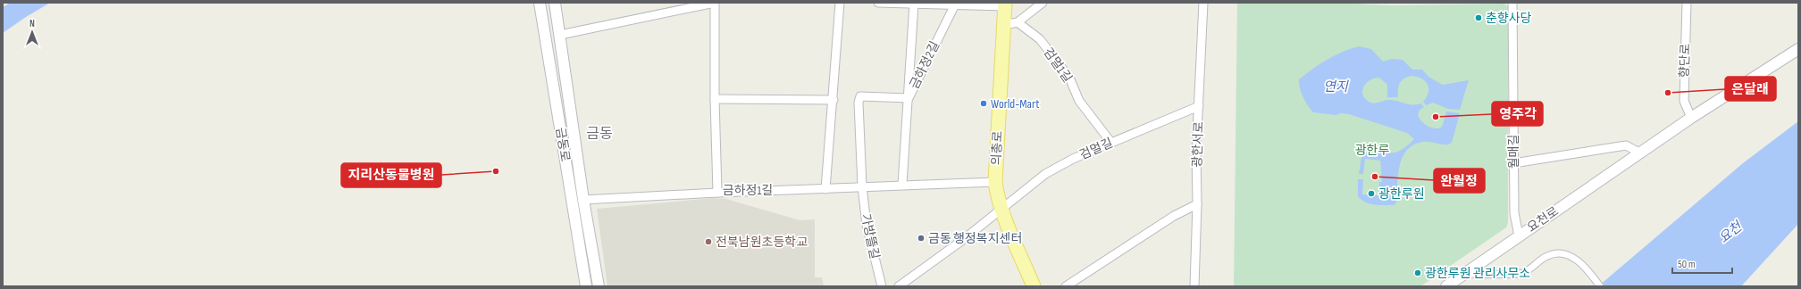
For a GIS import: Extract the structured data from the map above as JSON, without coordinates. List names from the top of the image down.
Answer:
{
  "streets": {
    "main road": ["의총로"],
    "street": [
      "향단로",
      "금하정2길",
      "검멀1길",
      "금동로",
      "광한서로",
      "검멀길",
      "월매길",
      "금하정1길",
      "요천로",
      "가방뜰길"
    ]
  },
  "crossings": [
    ["향단로", "요천로"],
    ["금하정2길", "가방뜰길"],
    ["검멀1길", "검멀길"],
    ["금동로", "금하정1길"],
    ["광한서로", "검멀길"],
    ["의총로", "검멀길"],
    ["월매길", "요천로"]
  ],
  "districts": ["금동"],
  "water": ["연지", "요천"],
  "parks": ["광한루"],
  "places": [
    "춘향사당",
    "은달래",
    "World-Mart",
    "영주각",
    "지리산동물병원",
    "완월정",
    "광한루원",
    "금동 행정복지센터",
    "전북남원초등학교",
    "광한루원 관리사무소"
  ],
  "scale_bar": "50 m",
  "north": "top"
}
